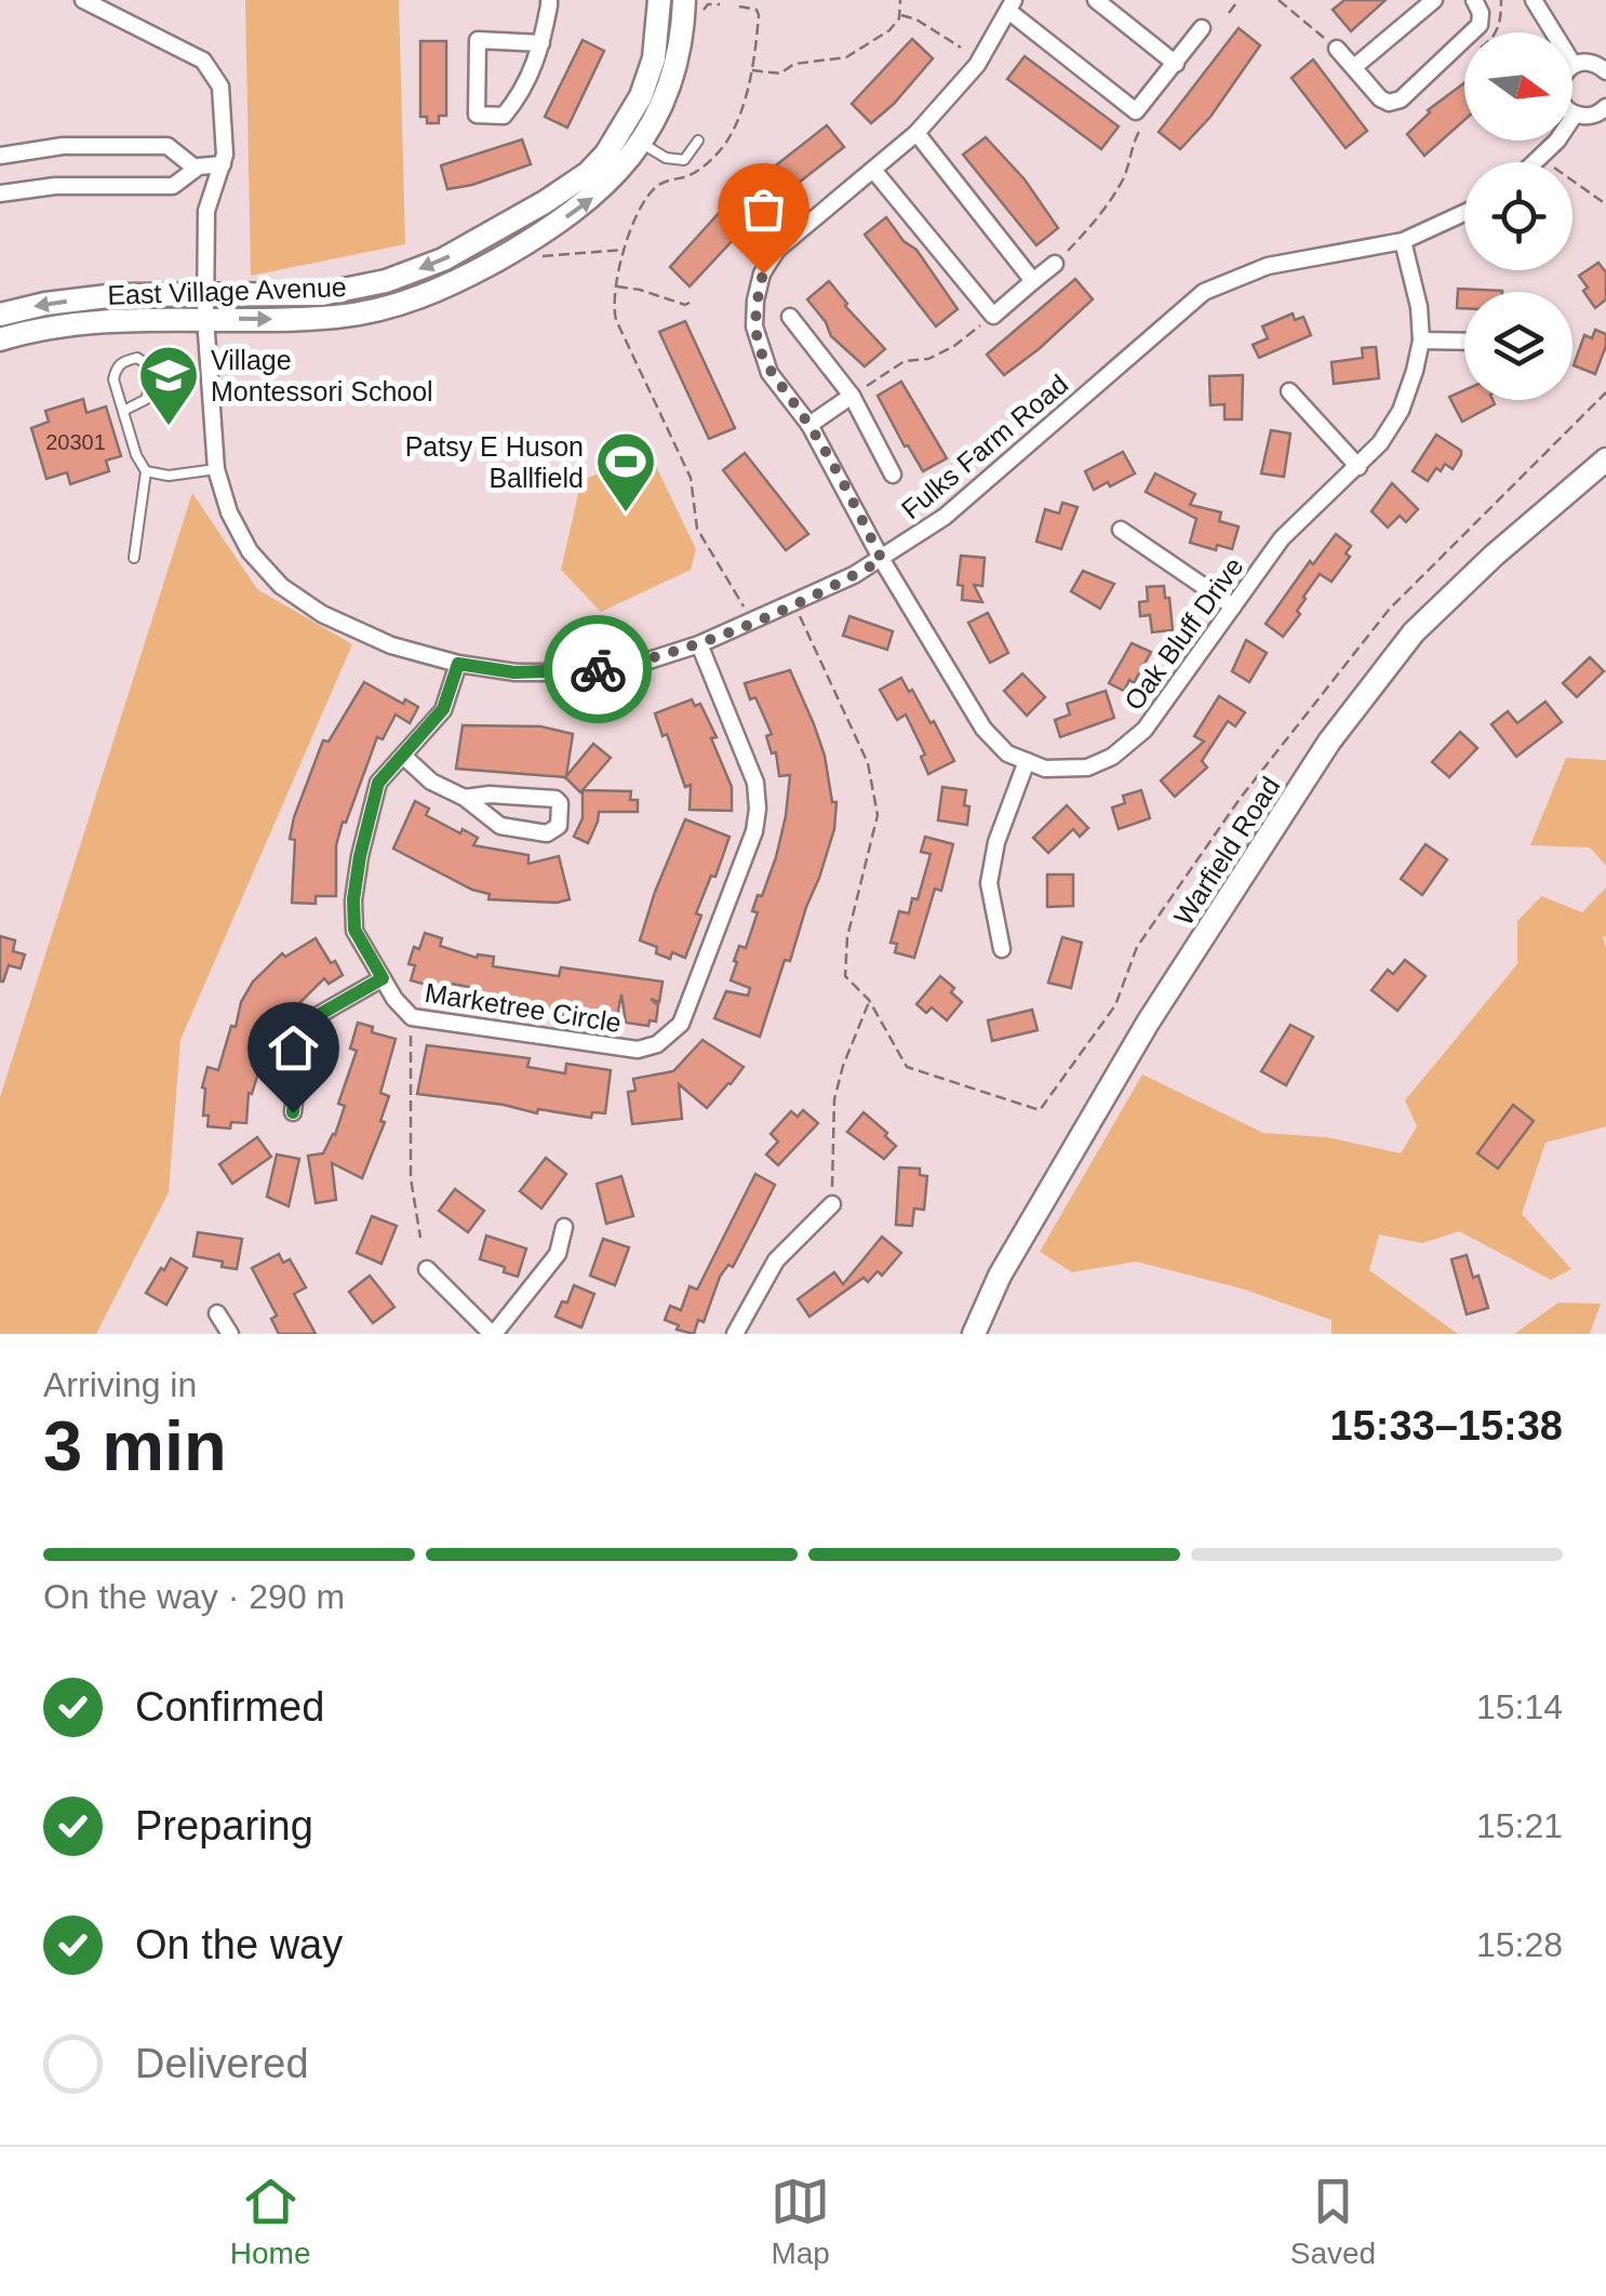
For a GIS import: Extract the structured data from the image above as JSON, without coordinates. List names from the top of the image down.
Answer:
{
  "streets": {
    "street": [
      "East Village Avenue",
      "Fulks Farm Road",
      "Oak Bluff Drive",
      "Warfield Road",
      "Marketree Circle"
    ]
  },
  "crossings": [
    ["East Village Avenue", "Fulks Farm Road"],
    ["Fulks Farm Road", "Oak Bluff Drive"],
    ["Fulks Farm Road", "Marketree Circle"]
  ],
  "places": {
    "school or university": ["Village Montessori School"],
    "sports": ["Patsy E Huson Ballfield"]
  },
  "house_numbers": ["20301"],
  "north": "right",
  "page": {
    "heading": ["3 min", "Arriving in", "15:33–15:38"],
    "bar": "On the way · 290 m",
    "list": [
      ["Confirmed", "15:14"],
      ["Preparing", "15:21"],
      ["On the way", "15:28"],
      "Delivered"
    ],
    "tabs": ["Home", "Map", "Saved"]
  }
}
